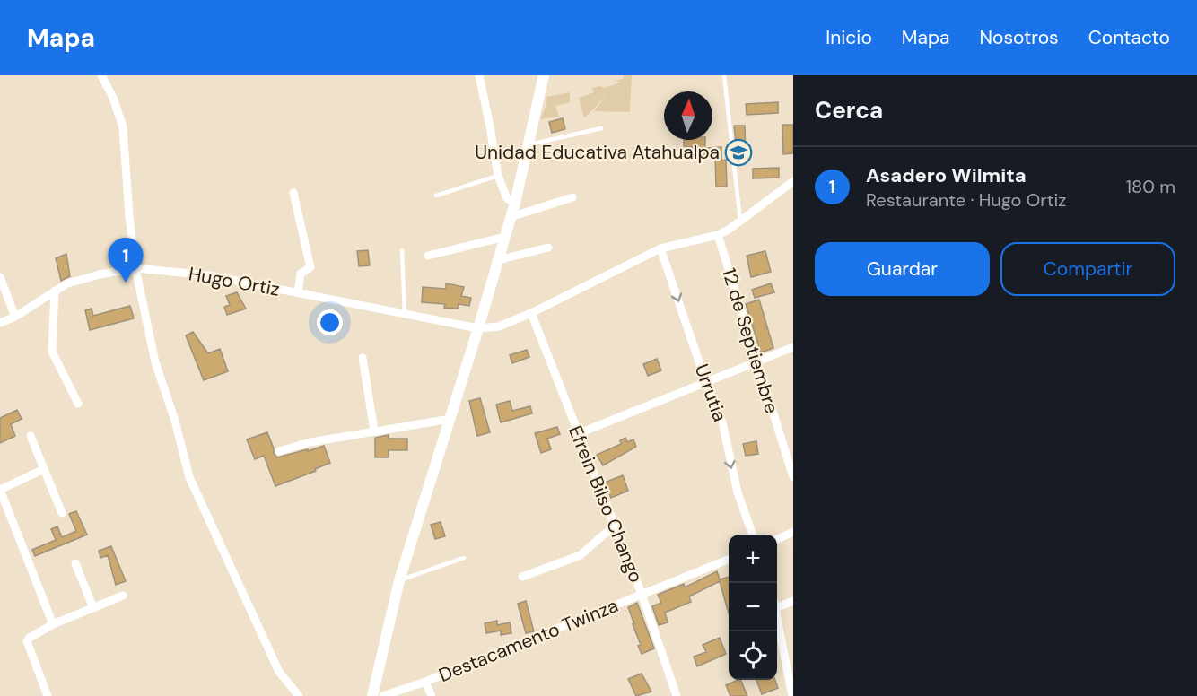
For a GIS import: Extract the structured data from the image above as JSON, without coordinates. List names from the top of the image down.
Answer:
{
  "streets": {
    "street": [
      "Hugo Ortiz",
      "12 de Septiembre",
      "Urrutia",
      "Efrein Bilso Chango",
      "Destacamento Twinza"
    ]
  },
  "crossings": [
    ["Hugo Ortiz", "12 de Septiembre"],
    ["Hugo Ortiz", "Urrutia"],
    ["Hugo Ortiz", "Efrein Bilso Chango"],
    ["Efrein Bilso Chango", "Destacamento Twinza"]
  ],
  "one_way": ["Urrutia"],
  "places": {
    "school or university": ["Unidad Educativa Atahualpa"]
  },
  "north": "top",
  "page": {
    "header": "Mapa",
    "nav": [
      "Inicio",
      "Mapa",
      "Nosotros",
      "Contacto"
    ],
    "heading": "Cerca",
    "list": [
      {
        "mark": "1",
        "name": "Asadero Wilmita",
        "note": "Restaurante · Hugo Ortiz",
        "value": "180 m"
      }
    ],
    "buttons": ["Guardar", "Compartir"],
    "pins": "1",
    "map_buttons": ["+", "−"]
  }
}
